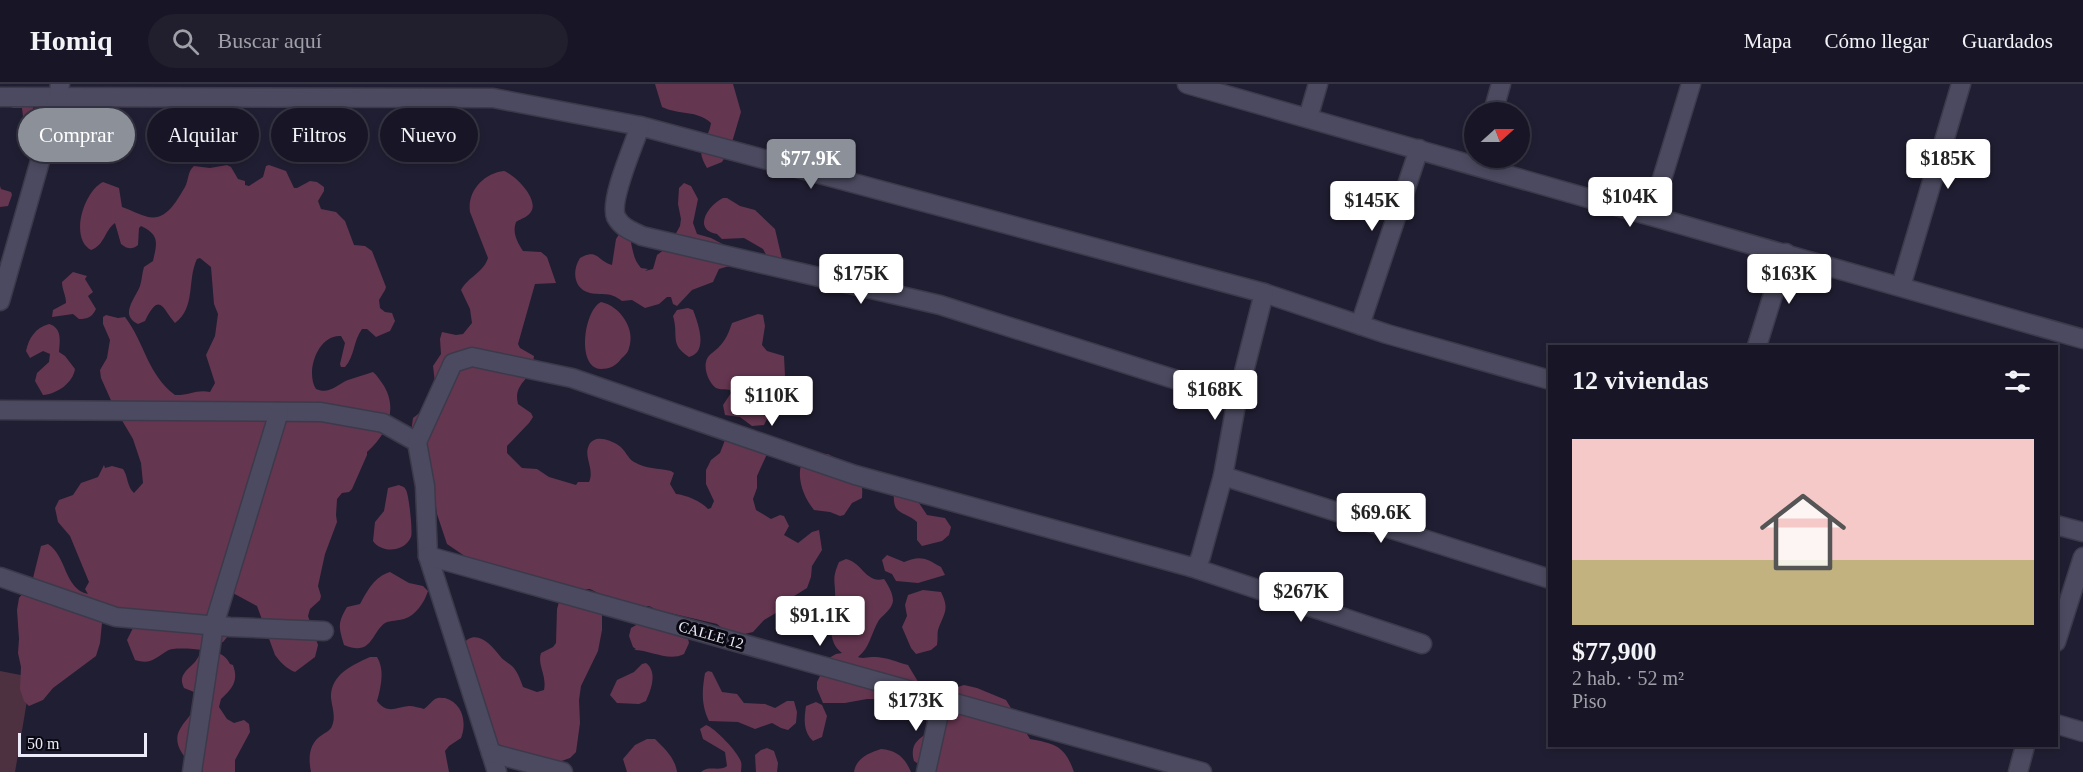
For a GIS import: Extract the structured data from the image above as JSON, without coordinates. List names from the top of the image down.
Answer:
{
  "streets": {
    "street": ["CALLE 12"]
  },
  "scale_bar": "50 m",
  "north": "right",
  "page": {
    "header": "Homiq",
    "search": "Buscar aquí",
    "nav": ["Mapa", "Cómo llegar", "Guardados"],
    "chip": [
      "Comprar",
      "Alquilar",
      "Filtros",
      "Nuevo"
    ],
    "price": [
      "$77.9K",
      "$185K",
      "$104K",
      "$145K",
      "$175K",
      "$163K",
      "$168K",
      "$110K",
      "$69.6K",
      "$267K",
      "$91.1K",
      "$173K"
    ],
    "heading": "12 viviendas",
    "list": [
      {
        "name": "$77,900",
        "note": "2 hab. · 52 m² · Piso"
      }
    ],
    "scale": "50 m"
  }
}
